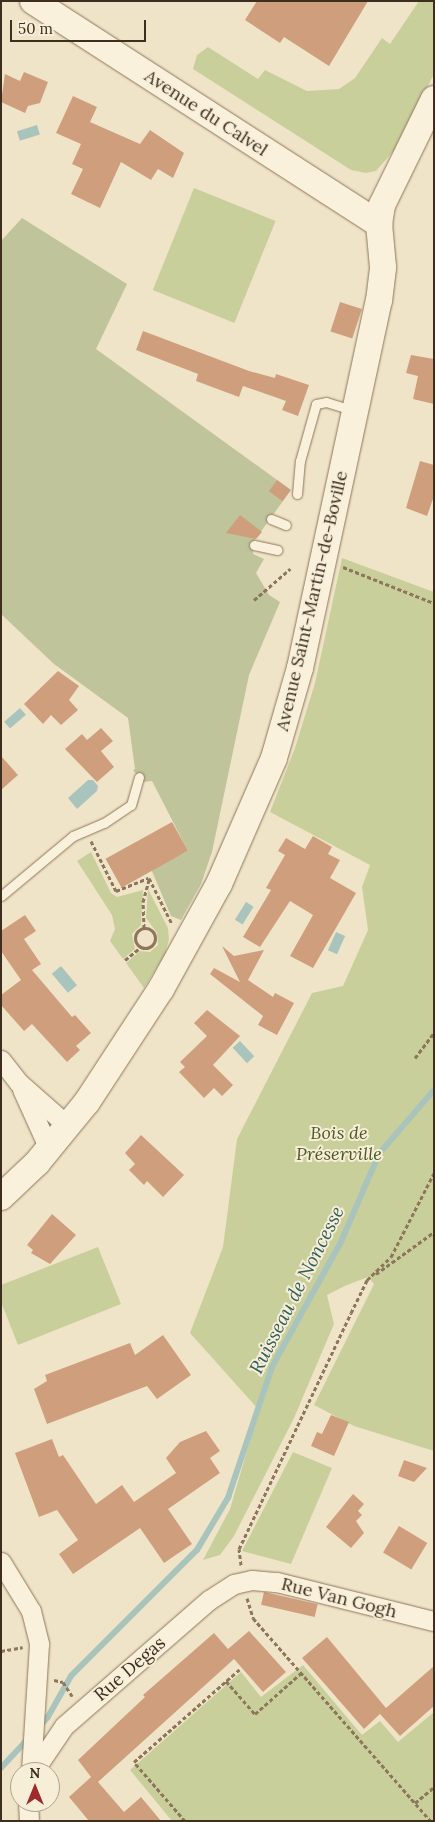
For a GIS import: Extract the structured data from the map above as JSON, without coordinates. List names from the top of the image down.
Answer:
{
  "streets": {
    "street": [
      "Avenue du Calvel",
      "Avenue Saint-Martin-de-Boville",
      "Rue Van Gogh",
      "Rue Degas"
    ]
  },
  "crossings": [
    ["Avenue du Calvel", "Avenue Saint-Martin-de-Boville"],
    ["Rue Van Gogh", "Rue Degas"]
  ],
  "water": ["Ruisseau de Noncesse"],
  "parks": ["Bois de Préserville"],
  "scale_bar": "50 m",
  "north": "top"
}
